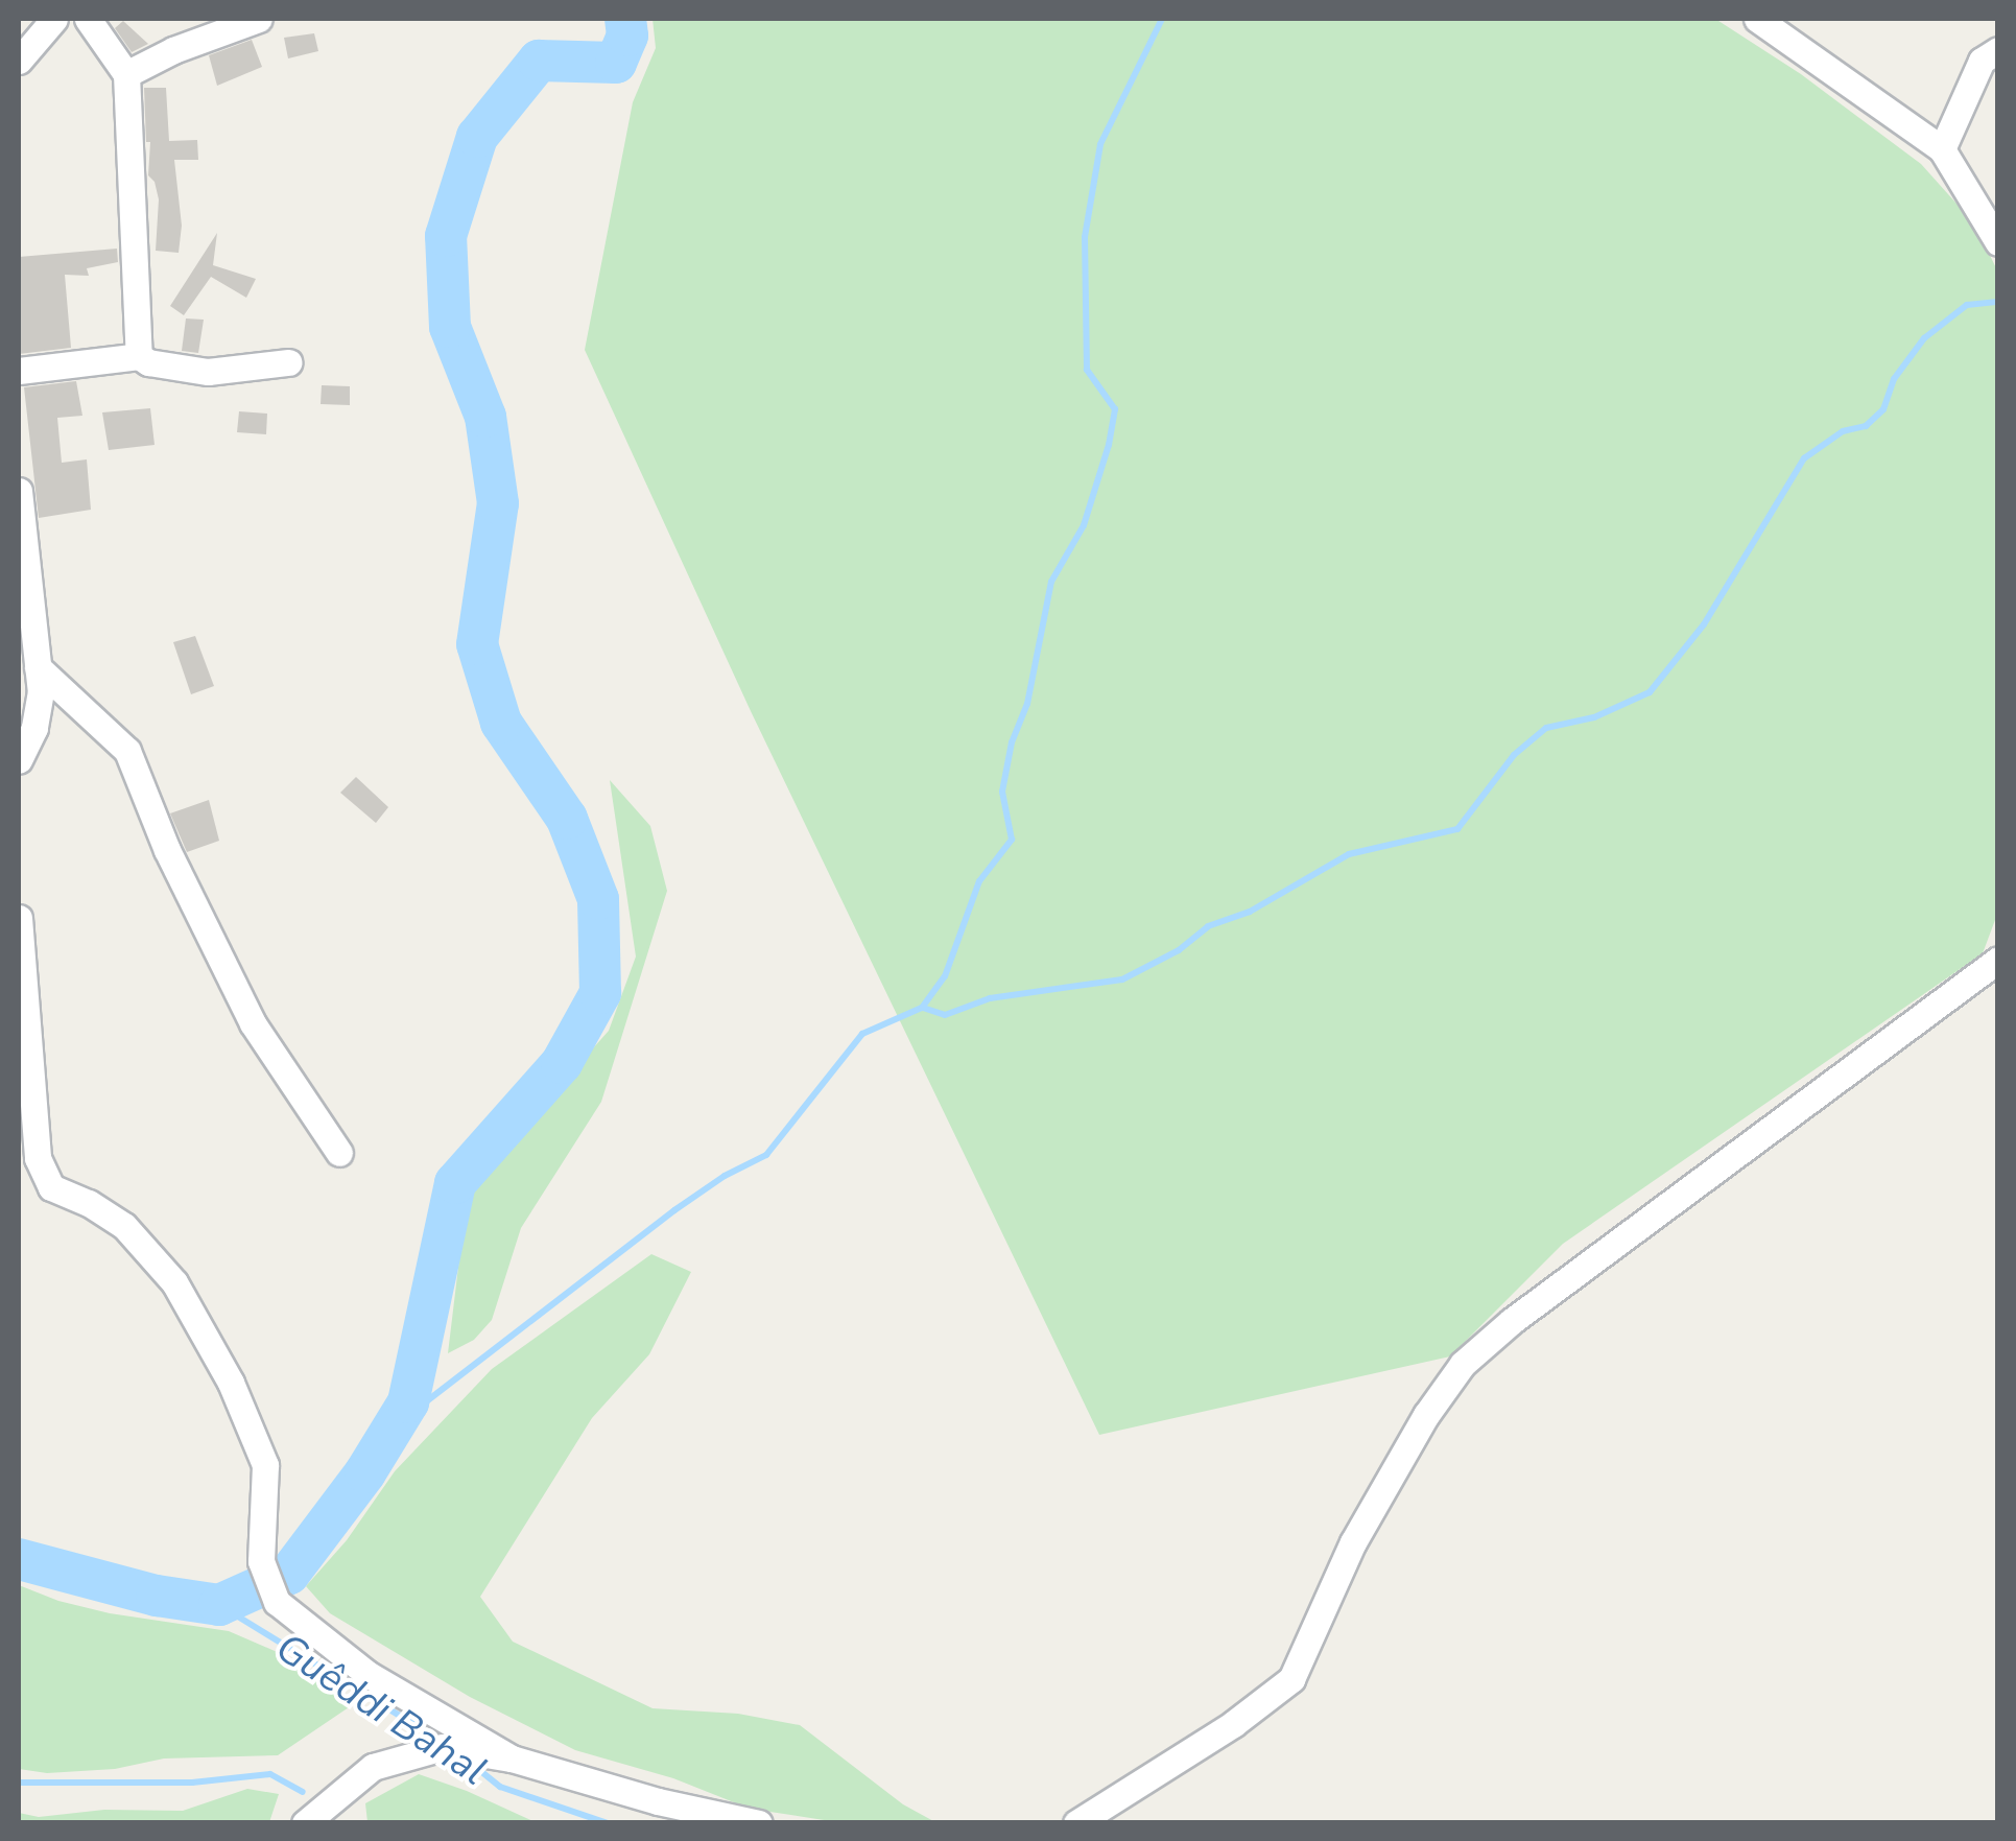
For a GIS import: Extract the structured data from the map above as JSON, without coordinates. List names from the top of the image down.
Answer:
{
  "water": ["Guêddi Bahal"]
}
